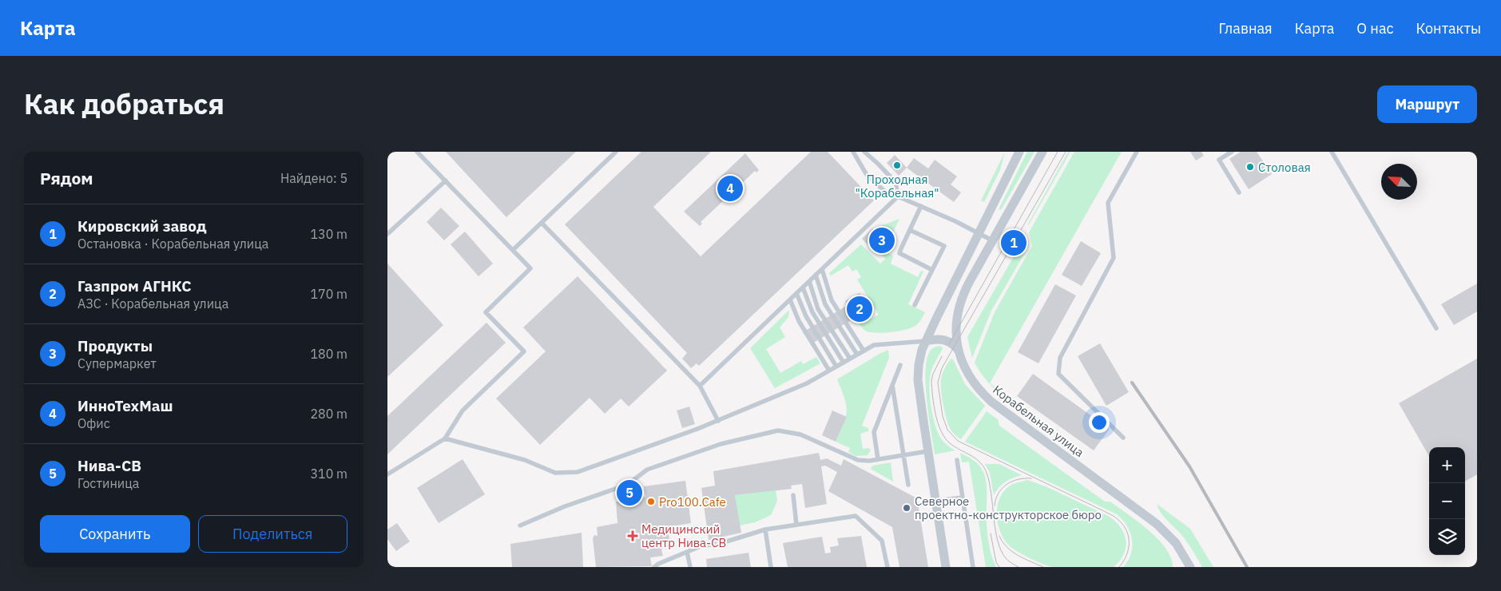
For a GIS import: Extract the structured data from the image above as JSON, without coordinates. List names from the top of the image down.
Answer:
{
  "streets": {
    "street": ["Корабельная улица"]
  },
  "places": {
    "other": [
      "Проходная \"Корабельная\"",
      "Столовая",
      "Pro100.Cafe",
      "Северное проектно-конструкторское бюро"
    ],
    "health": ["Медицинский центр Нива-СВ"]
  },
  "north": "top left",
  "page": {
    "header": "Карта",
    "nav": [
      "Главная",
      "Карта",
      "О нас",
      "Контакты"
    ],
    "title": "Как добраться",
    "buttons": [
      "Маршрут",
      ["Сохранить", "Поделиться"]
    ],
    "heading": ["Рядом", "Найдено: 5"],
    "pins": [
      "4",
      "3",
      "1",
      "2",
      "5"
    ],
    "list": [
      {
        "mark": "1",
        "name": "Кировский завод",
        "note": "Остановка · Корабельная улица",
        "value": "130 m"
      },
      {
        "mark": "2",
        "name": "Газпром АГНКС",
        "note": "АЗС · Корабельная улица",
        "value": "170 m"
      },
      {
        "mark": "3",
        "name": "Продукты",
        "note": "Супермаркет",
        "value": "180 m"
      },
      {
        "mark": "4",
        "name": "ИнноТехМаш",
        "note": "Офис",
        "value": "280 m"
      },
      {
        "mark": "5",
        "name": "Нива-СВ",
        "note": "Гостиница",
        "value": "310 m"
      }
    ],
    "map_buttons": ["+", "−"]
  }
}
